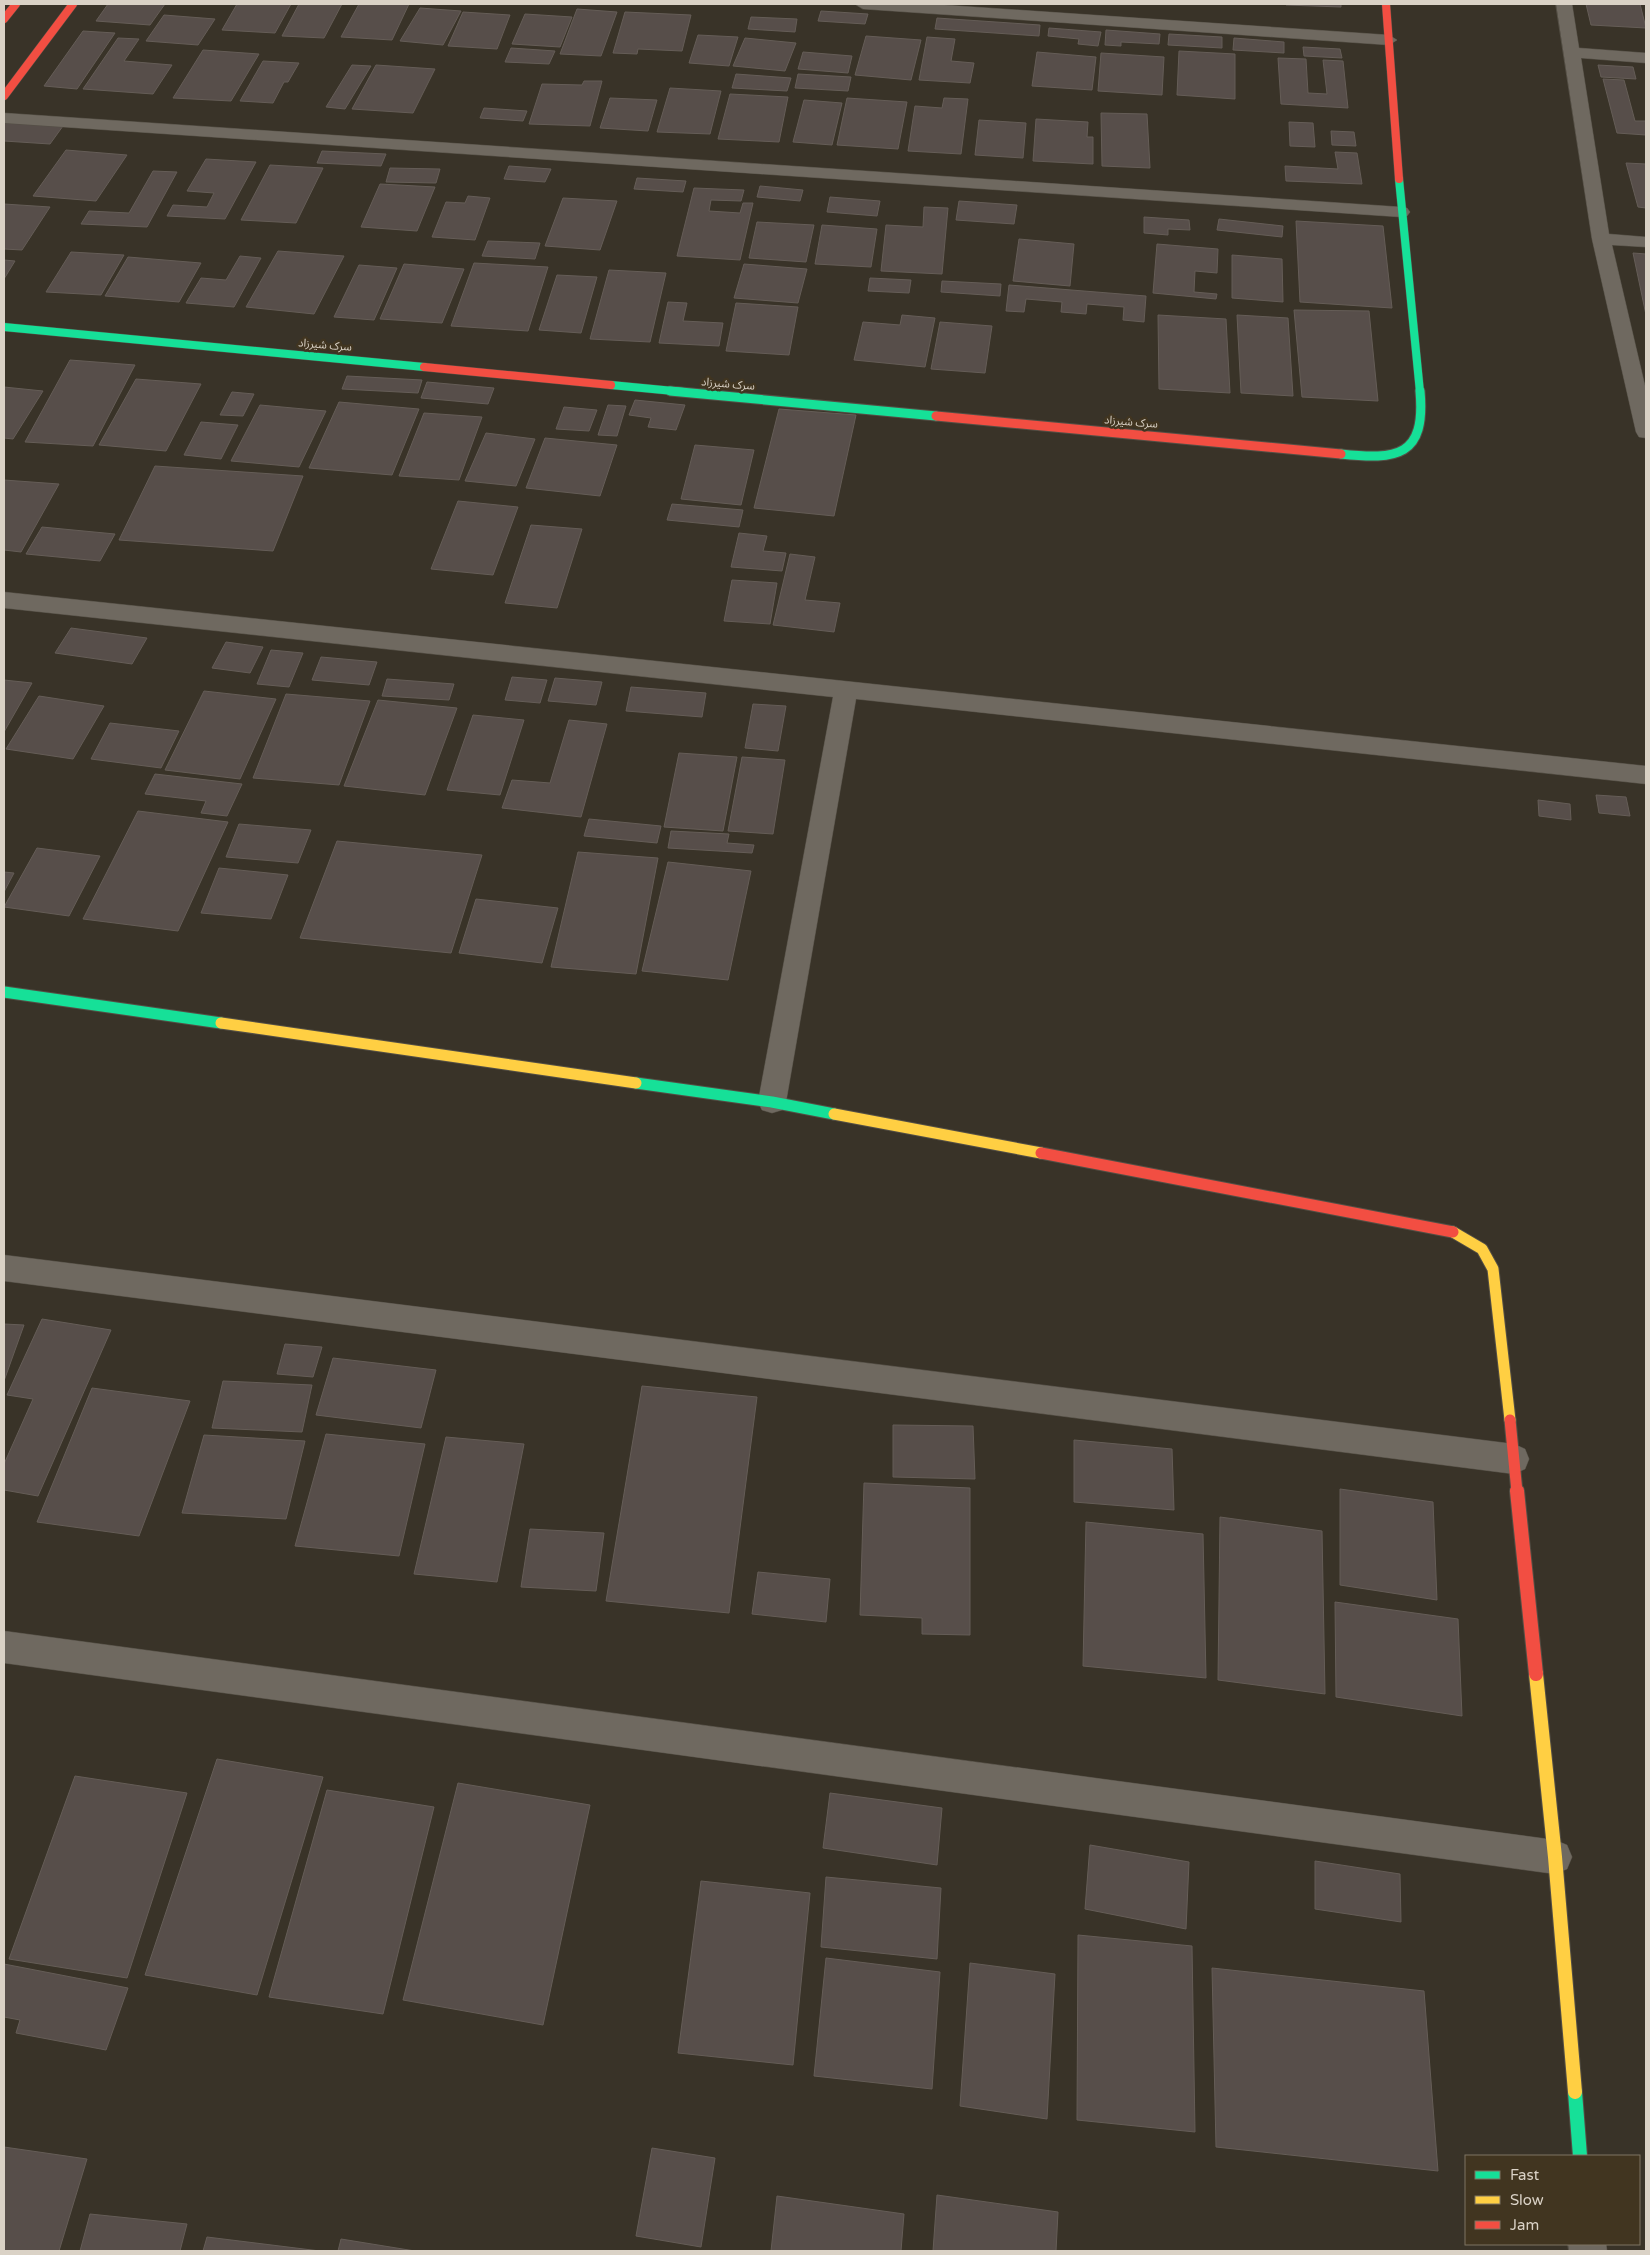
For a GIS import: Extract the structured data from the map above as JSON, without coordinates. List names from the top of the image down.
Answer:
{
  "streets": {
    "street": ["سرک شیرزاد"]
  },
  "legend": ["Fast", "Slow", "Jam"]
}
